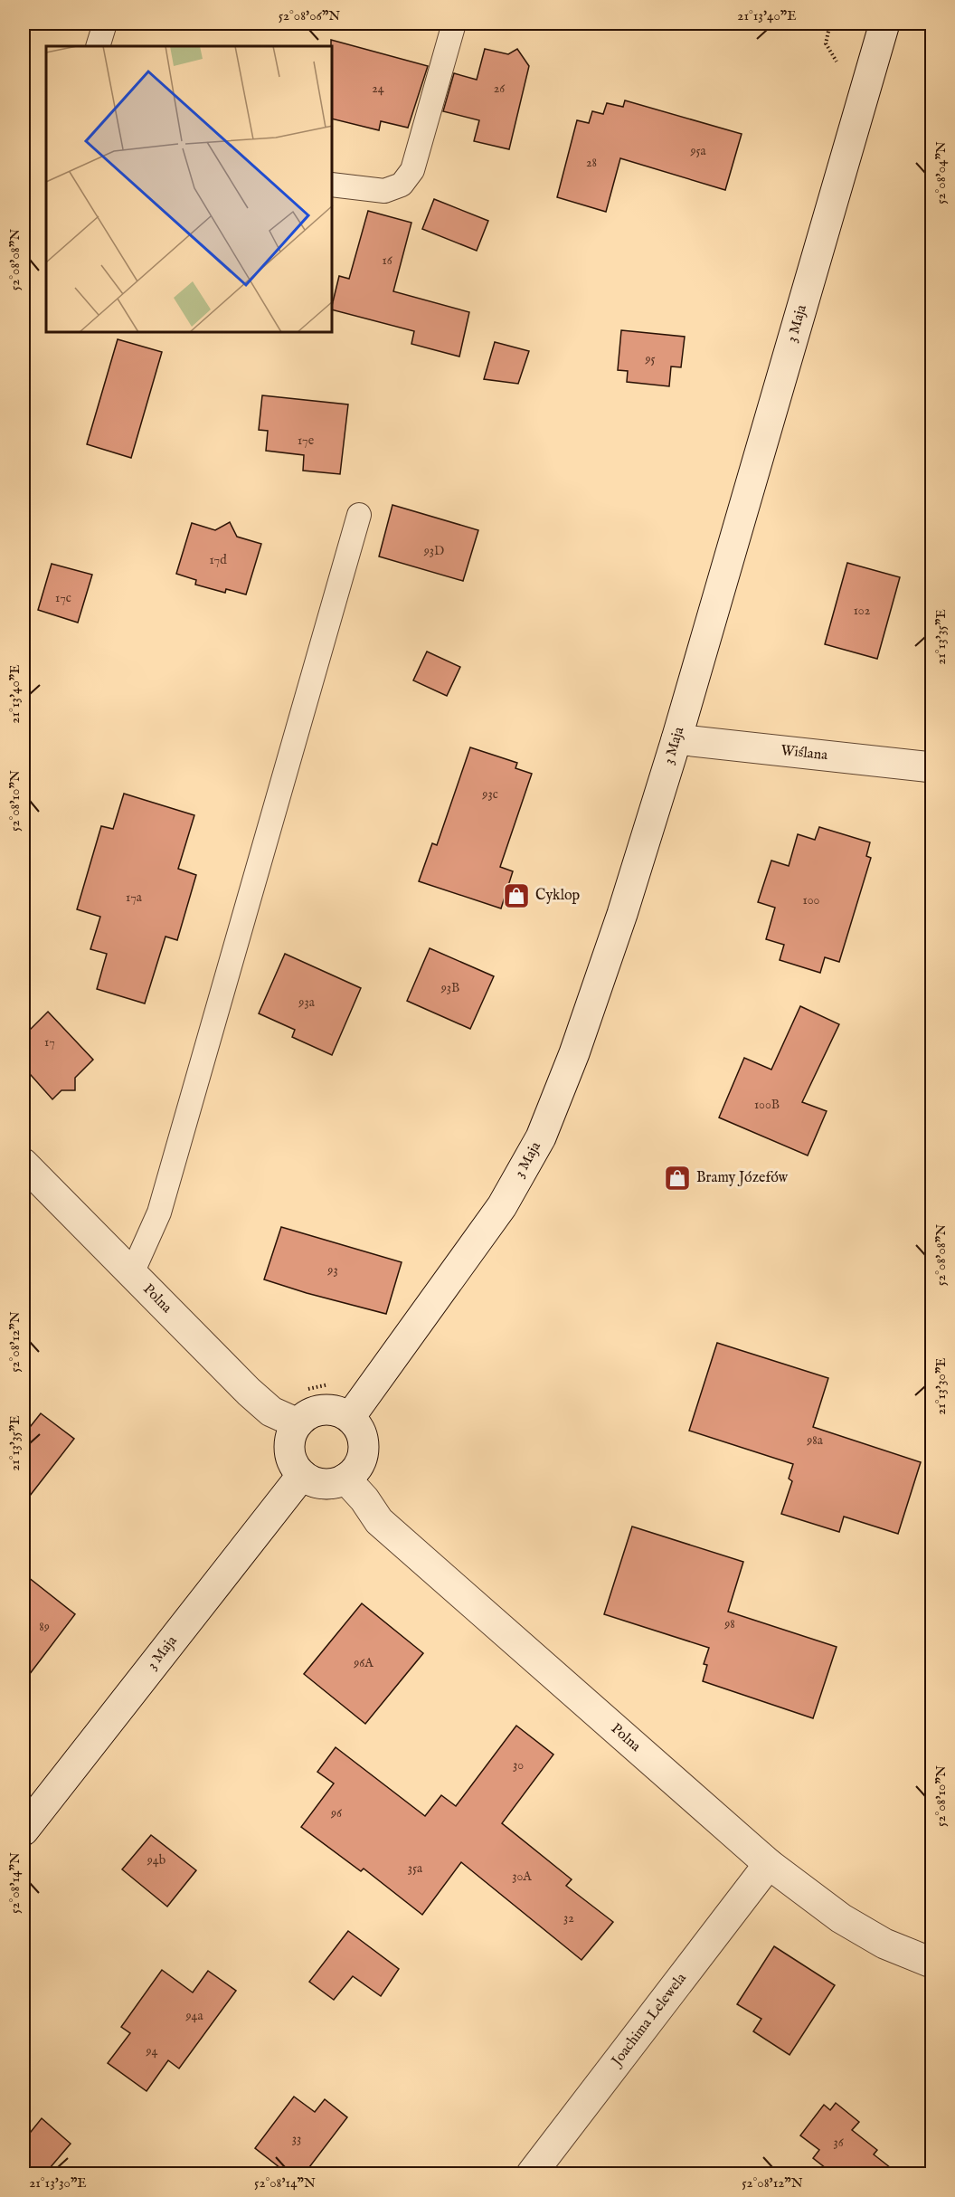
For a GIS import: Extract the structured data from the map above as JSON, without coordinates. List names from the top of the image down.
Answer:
{
  "streets": {
    "street": [
      "3 Maja",
      "Wiślana",
      "Polna",
      "Joachima Lelewela"
    ]
  },
  "crossings": [
    ["3 Maja", "Wiślana"],
    ["3 Maja", "Polna"],
    ["Polna", "Joachima Lelewela"]
  ],
  "places": {
    "shop": ["Cyklop", "Bramy Józefów"]
  },
  "house_numbers": [
    "24",
    "26",
    "95a",
    "28",
    "16",
    "95",
    "17e",
    "93D",
    "17d",
    "17c",
    "102",
    "93c",
    "17a",
    "100",
    "93B",
    "93a",
    "17",
    "100B",
    "93",
    "98a",
    "98",
    "89",
    "96A",
    "30",
    "96",
    "94b",
    "35a",
    "30A",
    "32",
    "94a",
    "94",
    "33",
    "36"
  ],
  "coordinates": [
    "52°08'06\"N",
    "21°13'40\"E",
    "52°08'04\"N",
    "52°08'08\"N",
    "21°13'35\"E",
    "52°08'10\"N",
    "52°08'12\"N",
    "21°13'30\"E",
    "52°08'14\"N"
  ]
}
